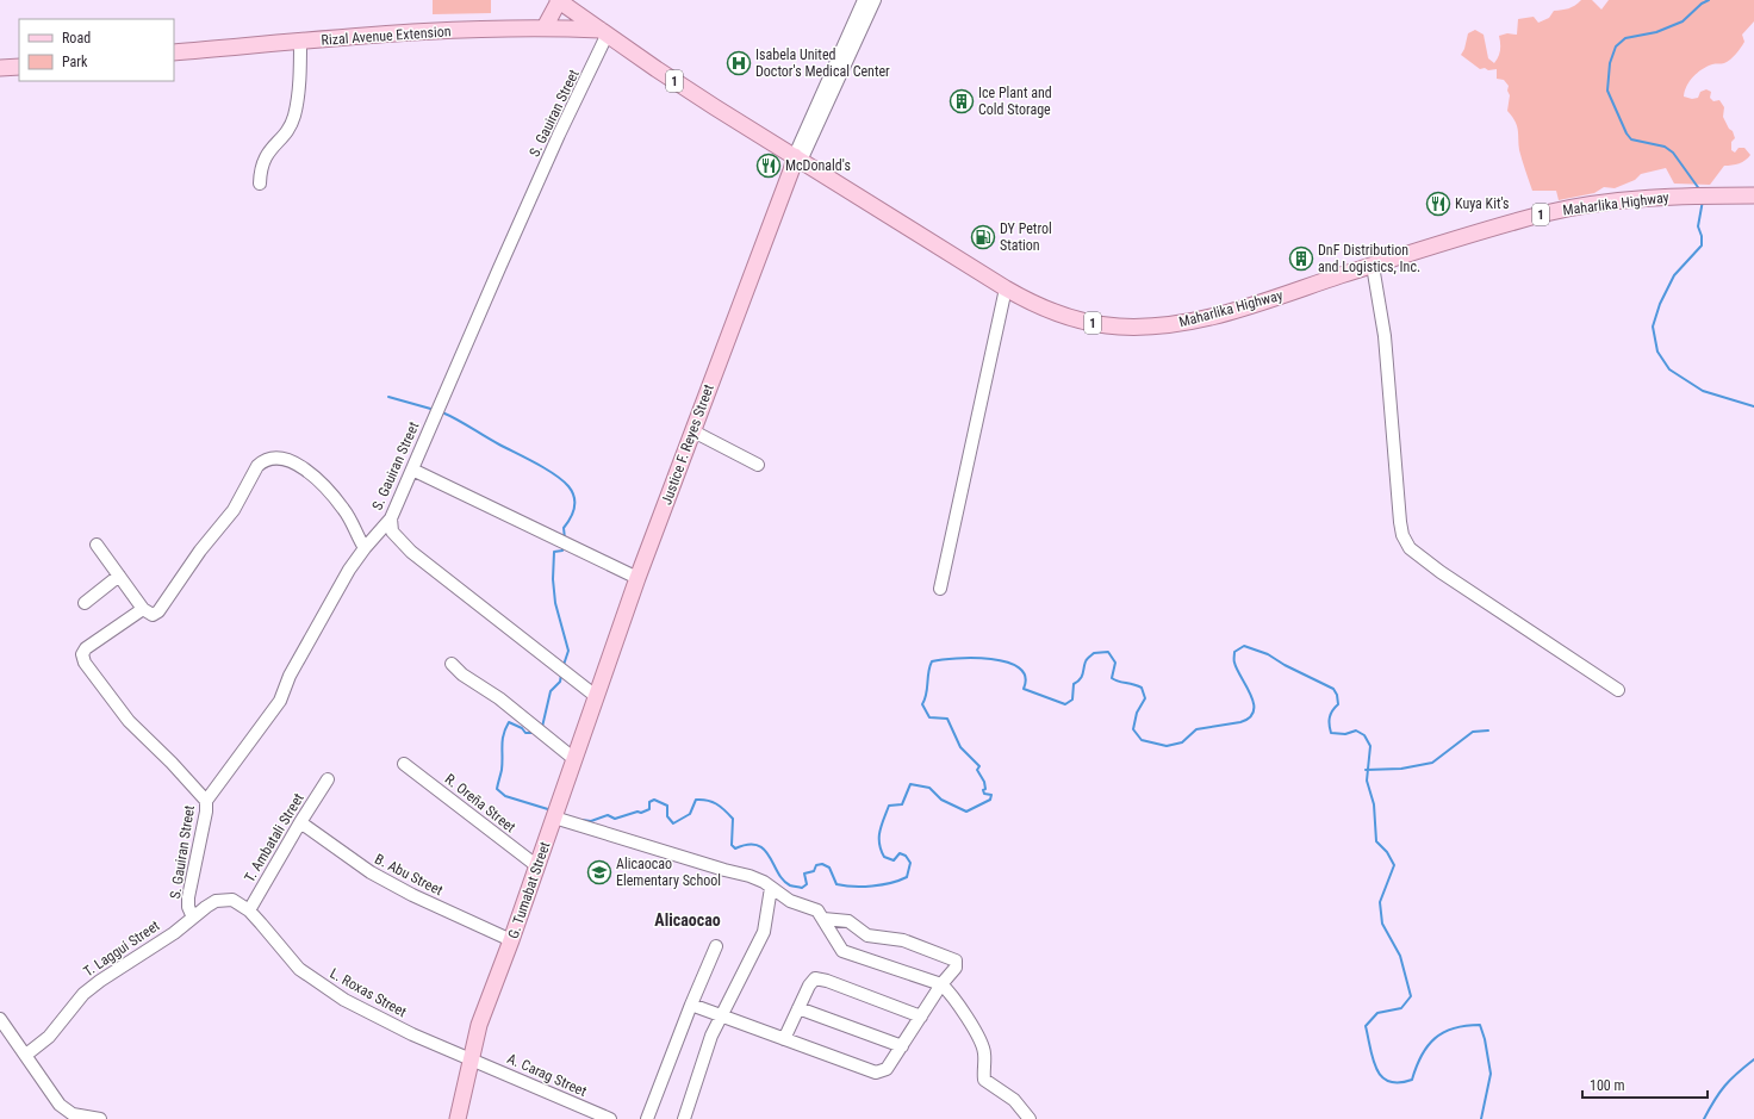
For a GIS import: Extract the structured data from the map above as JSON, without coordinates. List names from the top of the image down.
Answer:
{
  "streets": {
    "main road": [
      "Rizal Avenue Extension",
      "1",
      "Maharlika Highway",
      "Justice F. Reyes Street",
      "G. Tumabat Street"
    ],
    "street": [
      "S. Gauiran Street",
      "R. Oreña Street",
      "T. Ambatali Street",
      "B. Abu Street",
      "T. Laggui Street",
      "L. Roxas Street",
      "A. Carag Street"
    ]
  },
  "crossings": [
    ["Rizal Avenue Extension", "S. Gauiran Street"],
    ["Rizal Avenue Extension", "Maharlika Highway"],
    ["S. Gauiran Street", "Maharlika Highway"],
    ["S. Gauiran Street", "T. Laggui Street"],
    ["Maharlika Highway", "Justice F. Reyes Street"],
    ["Justice F. Reyes Street", "G. Tumabat Street"],
    ["R. Oreña Street", "G. Tumabat Street"],
    ["T. Ambatali Street", "B. Abu Street"],
    ["T. Ambatali Street", "T. Laggui Street"],
    ["T. Ambatali Street", "L. Roxas Street"],
    ["B. Abu Street", "G. Tumabat Street"],
    ["G. Tumabat Street", "L. Roxas Street"],
    ["G. Tumabat Street", "A. Carag Street"],
    ["T. Laggui Street", "L. Roxas Street"],
    ["L. Roxas Street", "A. Carag Street"]
  ],
  "districts": ["Alicaocao"],
  "places": {
    "hospital": ["Isabela United Doctor's Medical Center"],
    "building": ["Ice Plant and Cold Storage", "DnF Distribution and Logistics, Inc."],
    "restaurant": ["McDonald's", "Kuya Kit's"],
    "fuel station": ["DY Petrol Station"],
    "school or university": ["Alicaocao Elementary School"]
  },
  "legend": ["Road", "Park"],
  "scale_bar": "100 m"
}
